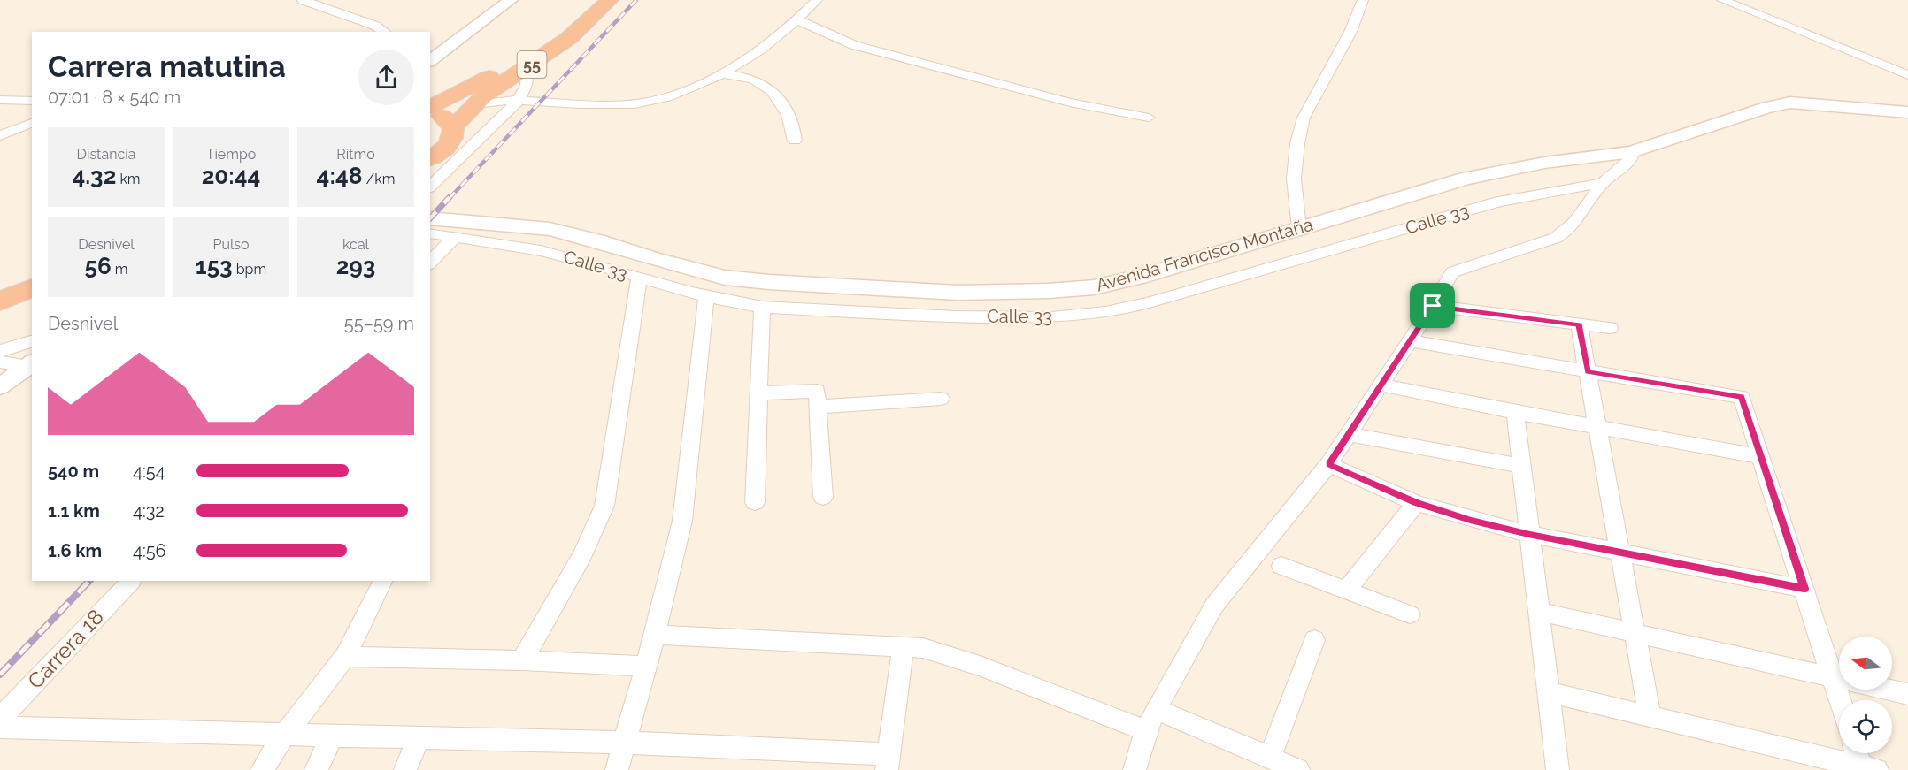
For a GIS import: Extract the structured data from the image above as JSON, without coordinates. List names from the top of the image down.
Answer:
{
  "streets": {
    "highway": ["55"],
    "main road": ["Avenida Francisco Montaña"],
    "street": ["Calle 33", "Carrera 18"]
  },
  "north": "left",
  "page": {
    "heading": ["Carrera matutina", "07:01 · 8 × 540 m"],
    "stats": [
      ["Distancia", "4.32 km"],
      ["Tiempo", "20:44"],
      ["Ritmo", "4:48 /km"],
      ["Desnivel", "56 m"],
      ["Pulso", "153 bpm"],
      ["kcal", "293"]
    ],
    "chart": ["Desnivel", "55–59 m"],
    "list": [
      {
        "name": "540 m",
        "note": "4:54"
      },
      {
        "name": "1.1 km",
        "note": "4:32"
      },
      {
        "name": "1.6 km",
        "note": "4:56"
      }
    ]
  }
}
